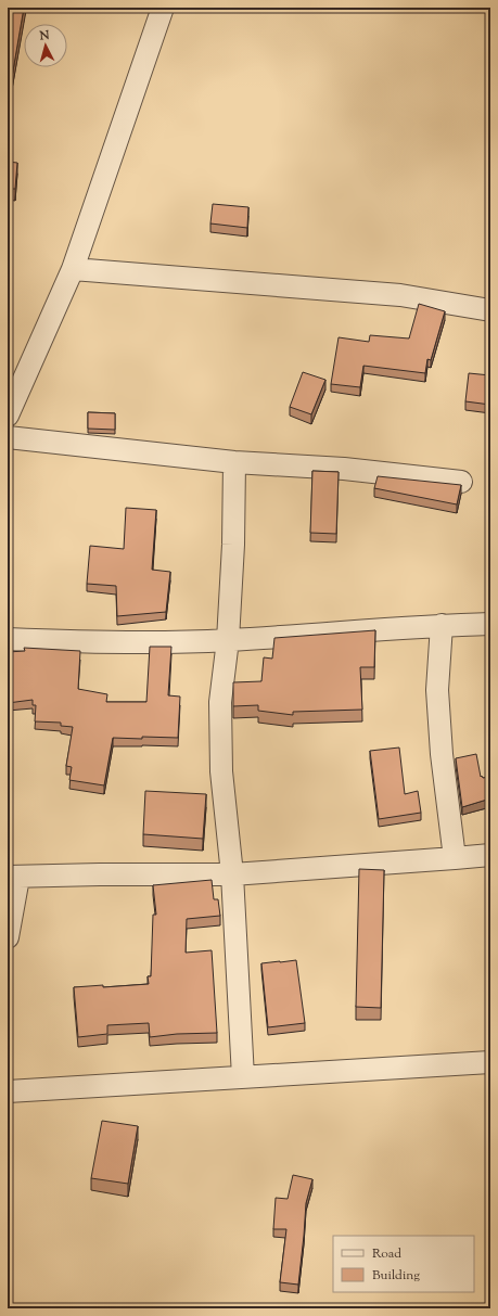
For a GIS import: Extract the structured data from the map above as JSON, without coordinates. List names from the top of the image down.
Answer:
{
  "legend": ["Road", "Building"],
  "north": "top"
}
